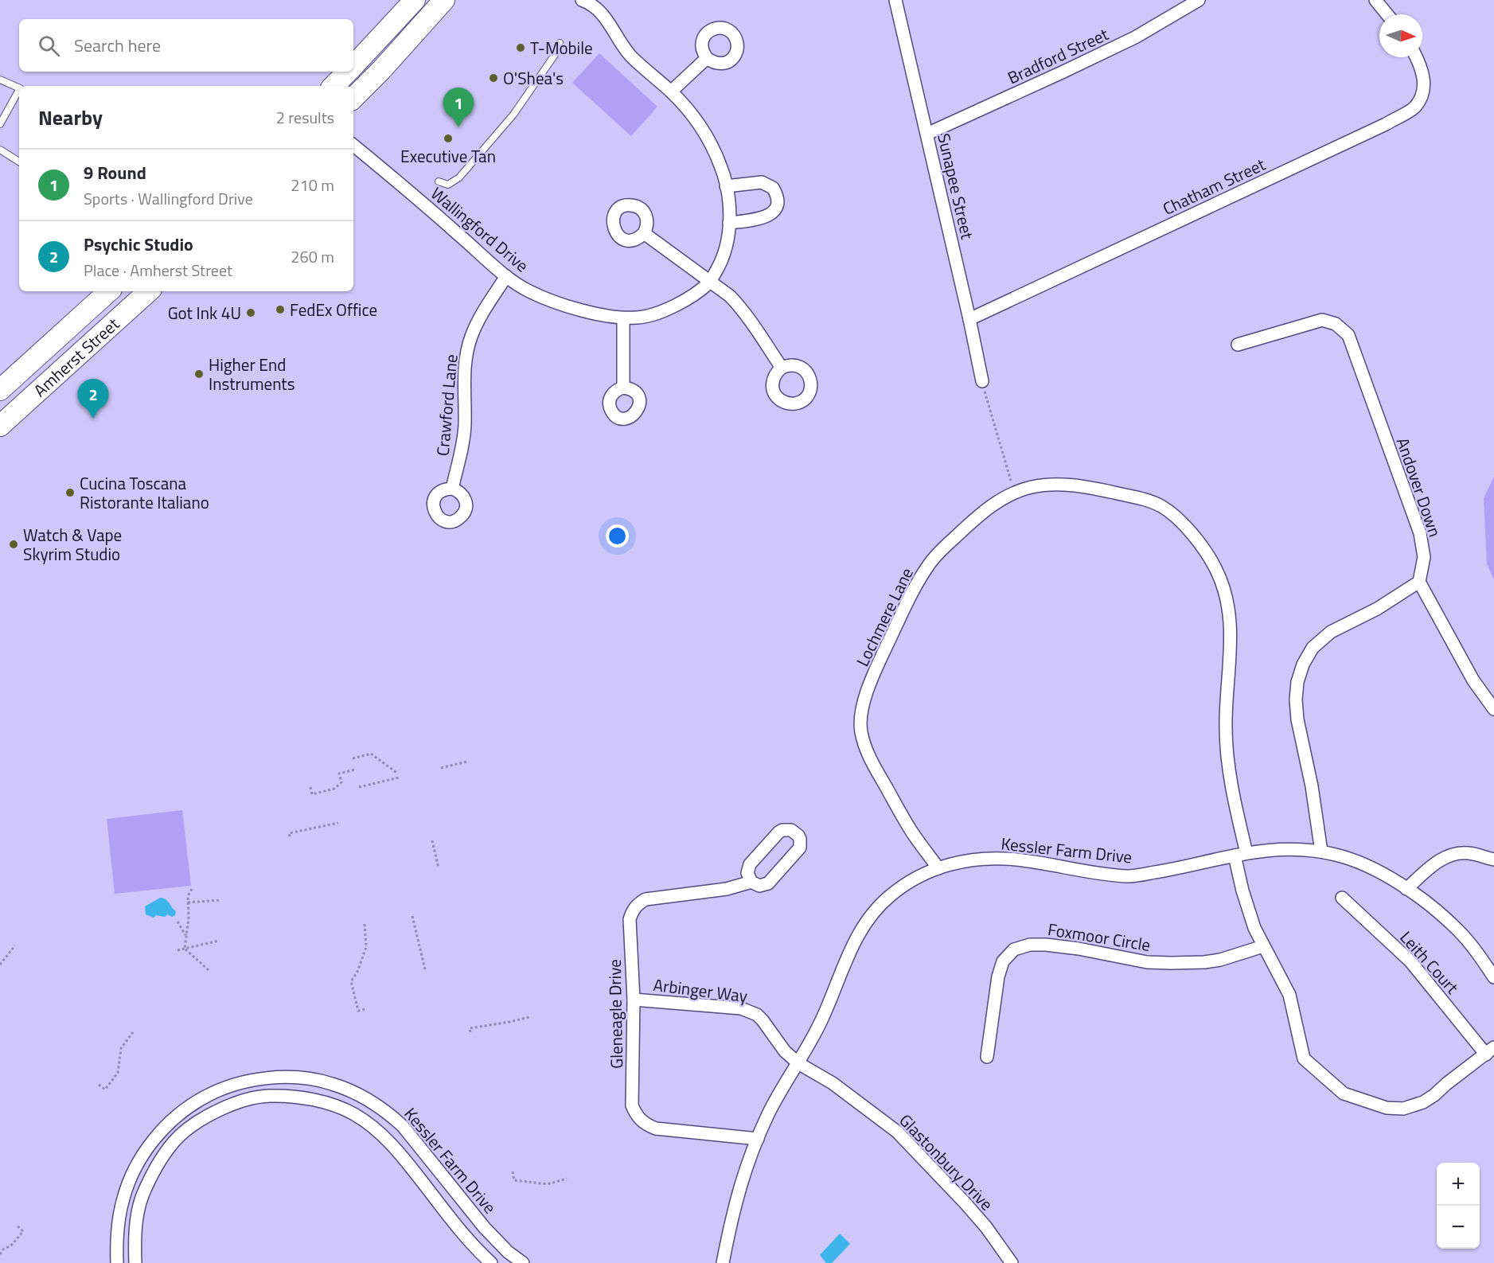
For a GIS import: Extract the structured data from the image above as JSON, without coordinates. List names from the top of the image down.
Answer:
{
  "streets": {
    "highway": ["Amherst Street"],
    "street": [
      "Bradford Street",
      "Sunapee Street",
      "Chatham Street",
      "Wallingford Drive",
      "Crawford Lane",
      "Andover Down",
      "Lochmere Lane",
      "Kessler Farm Drive",
      "Foxmoor Circle",
      "Leith Court",
      "Arbinger Way",
      "Gleneagle Drive",
      "Glastonbury Drive"
    ]
  },
  "crossings": [
    ["Bradford Street", "Sunapee Street"],
    ["Sunapee Street", "Chatham Street"],
    ["Wallingford Drive", "Crawford Lane"],
    ["Lochmere Lane", "Kessler Farm Drive"],
    ["Lochmere Lane", "Foxmoor Circle"],
    ["Lochmere Lane", "Leith Court"],
    ["Kessler Farm Drive", "Arbinger Way"],
    ["Kessler Farm Drive", "Gleneagle Drive"],
    ["Kessler Farm Drive", "Glastonbury Drive"],
    ["Arbinger Way", "Gleneagle Drive"],
    ["Arbinger Way", "Glastonbury Drive"]
  ],
  "places": [
    "T-Mobile",
    "O'Shea's",
    "Executive Tan",
    "FedEx Office",
    "Got Ink 4U",
    "Higher End Instruments",
    "Cucina Toscana Ristorante Italiano",
    "Watch & Vape Skyrim Studio"
  ],
  "north": "right",
  "page": {
    "search": "Search here",
    "heading": ["Nearby", "2 results"],
    "pins": ["1", "2"],
    "list": [
      {
        "mark": "1",
        "name": "9 Round",
        "note": "Sports · Wallingford Drive",
        "value": "210 m"
      },
      {
        "mark": "2",
        "name": "Psychic Studio",
        "note": "Place · Amherst Street",
        "value": "260 m"
      }
    ],
    "map_buttons": ["+", "−"]
  }
}
